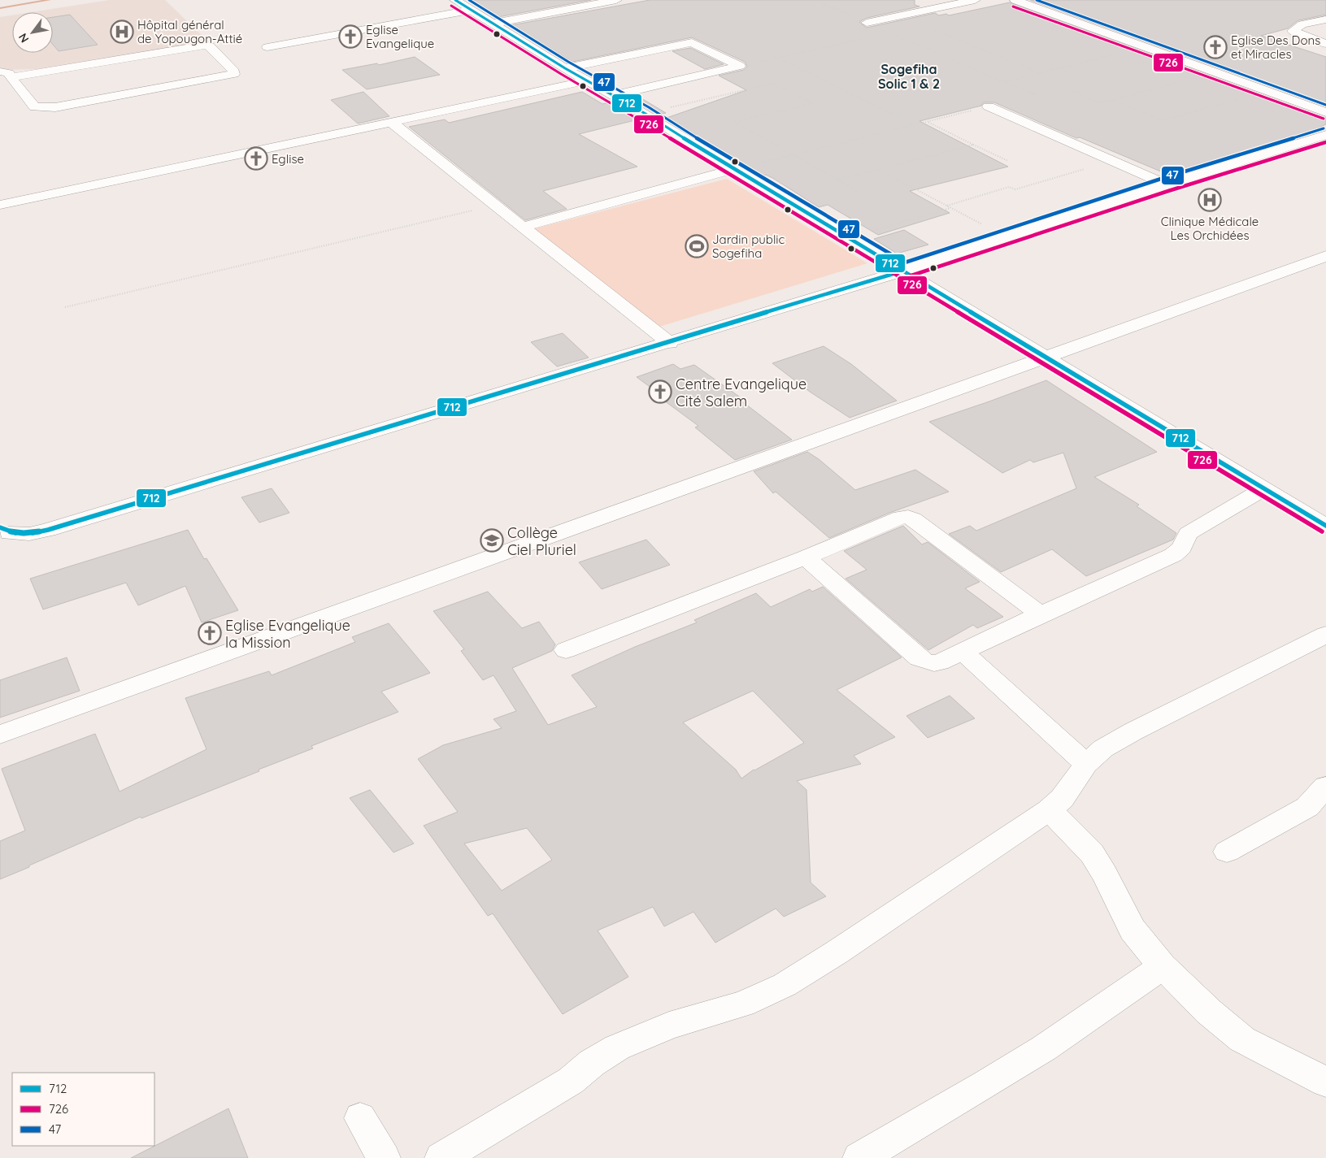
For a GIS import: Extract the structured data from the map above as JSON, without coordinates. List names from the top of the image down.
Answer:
{
  "districts": ["Sogefiha Solic 1 & 2"],
  "places": {
    "hospital": ["Hôpital général de Yopougon-Attié", "Clinique Médicale Les Orchidées"],
    "church": [
      "Eglise Evangelique",
      "Eglise Des Dons et Miracles",
      "Eglise",
      "Centre Evangelique Cité Salem",
      "Eglise Evangelique la Mission"
    ],
    "sports": ["Jardin public Sogefiha"],
    "school or university": ["Collège Ciel Pluriel"]
  },
  "lines": ["transit line 712", "transit line 47", "transit line 726"],
  "legend": ["712", "726", "47"],
  "north": "bottom left"
}
